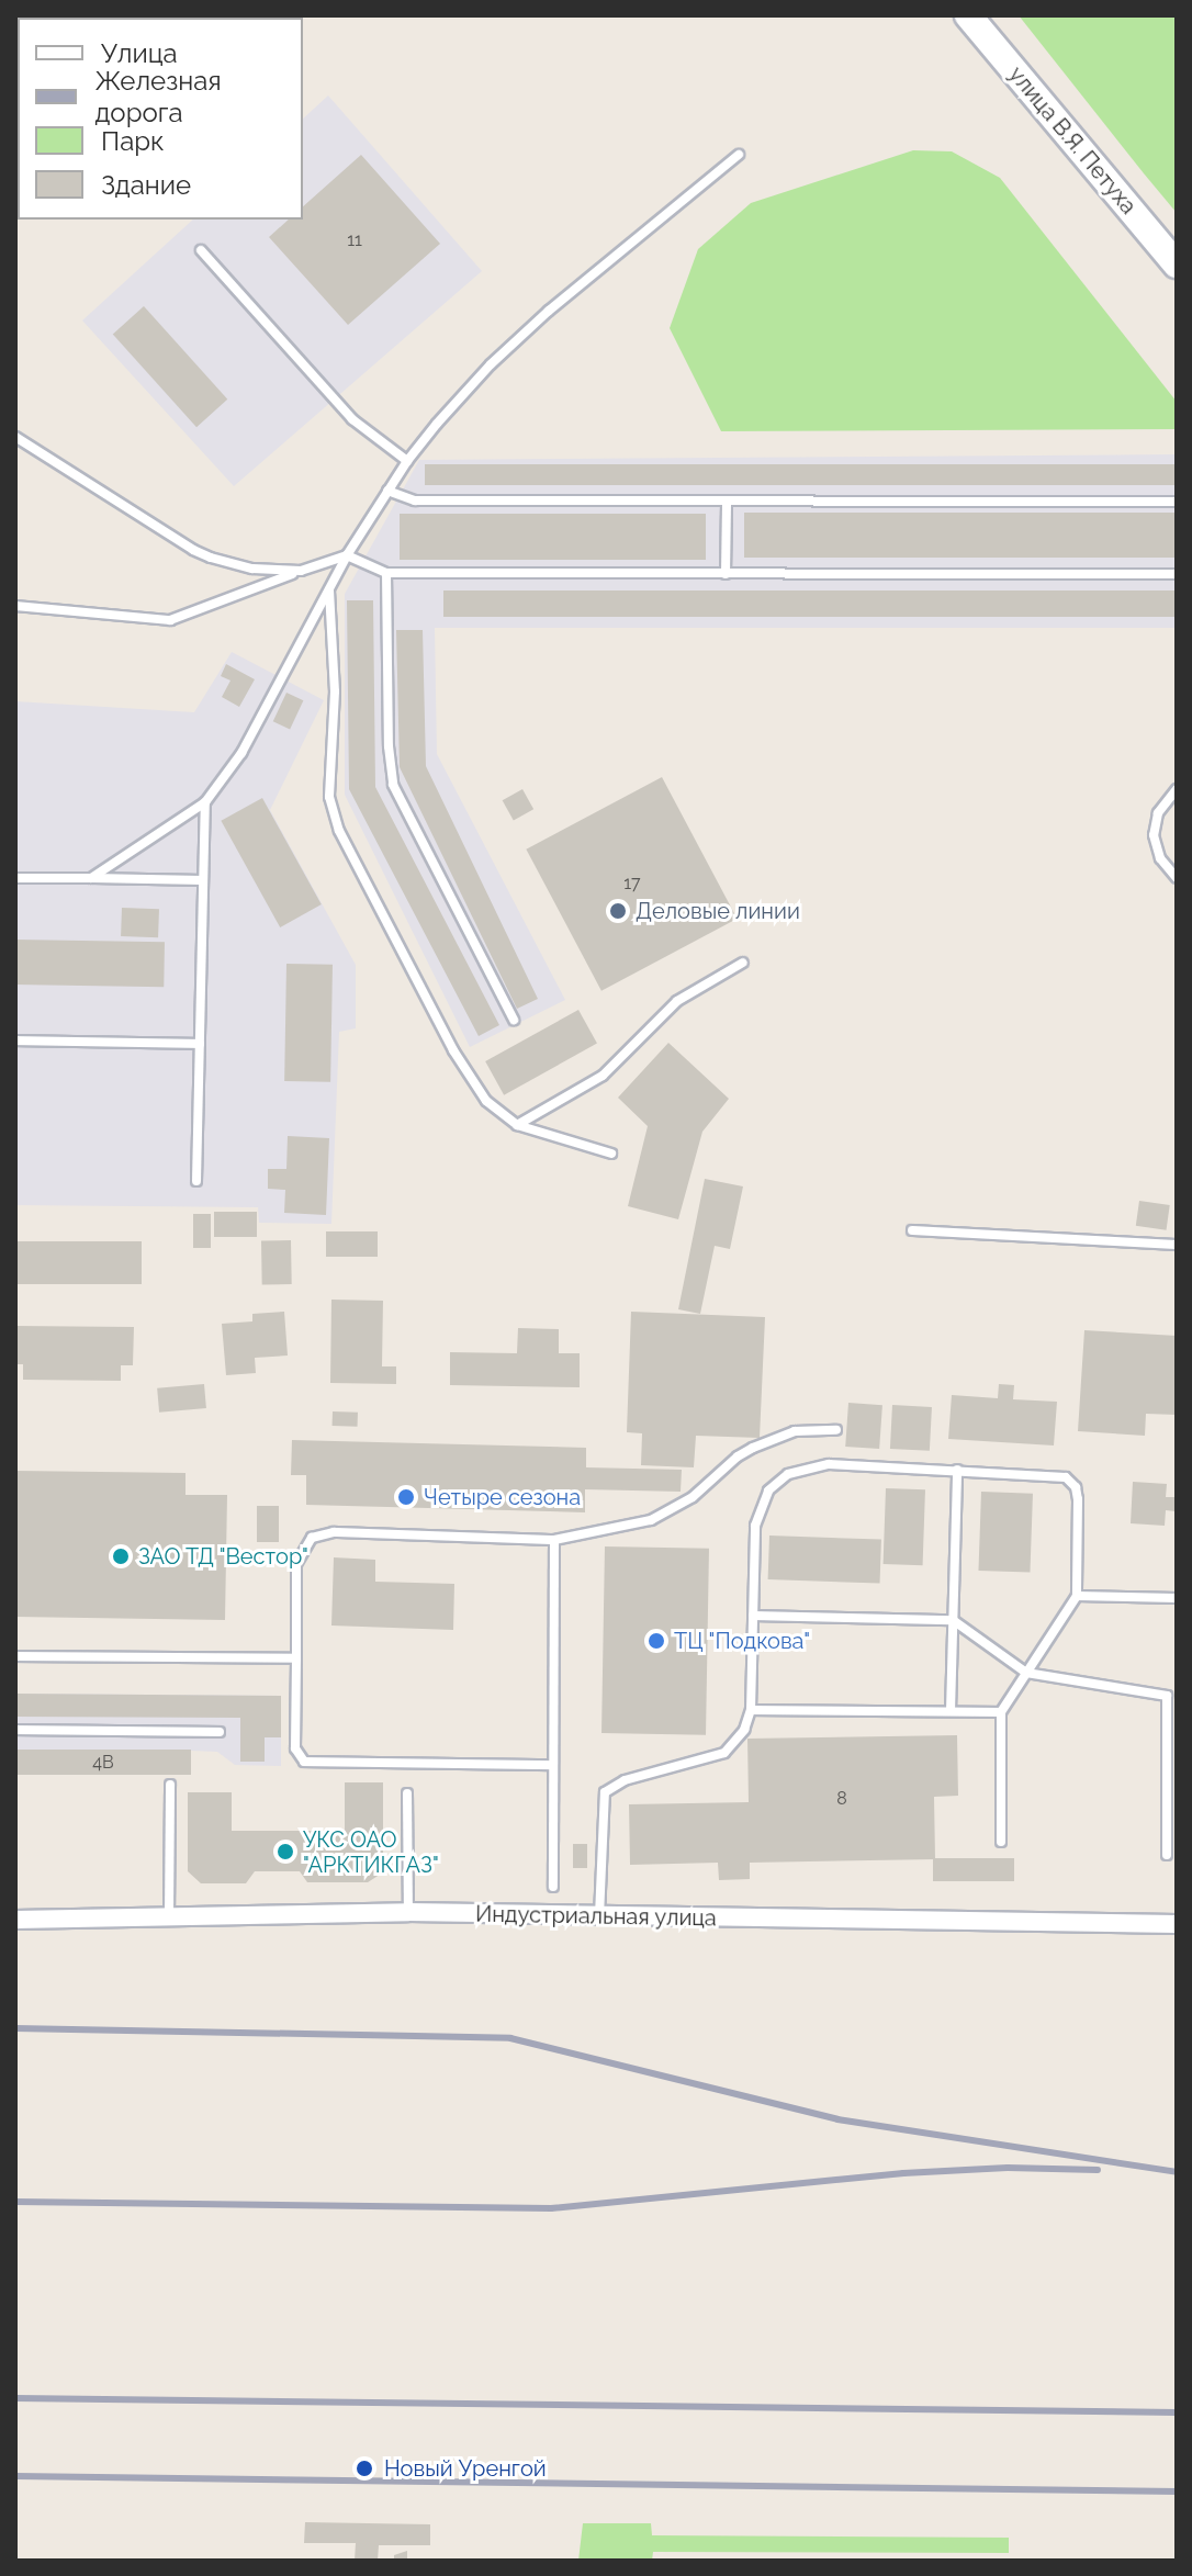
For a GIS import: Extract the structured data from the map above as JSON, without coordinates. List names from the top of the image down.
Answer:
{
  "streets": {
    "street": ["улица В.Я. Петуха", "Индустриальная улица"]
  },
  "places": [
    "Деловые линии",
    "Четыре сезона",
    "ЗАО ТД \"Вестор\"",
    "ТЦ \"Подкова\"",
    "УКС ОАО \"АРКТИКГАЗ\"",
    "Новый Уренгой"
  ],
  "house_numbers": [
    "11",
    "17",
    "4В",
    "8"
  ],
  "legend": [
    "Улица",
    "Железная дорога",
    "Парк",
    "Здание"
  ]
}
